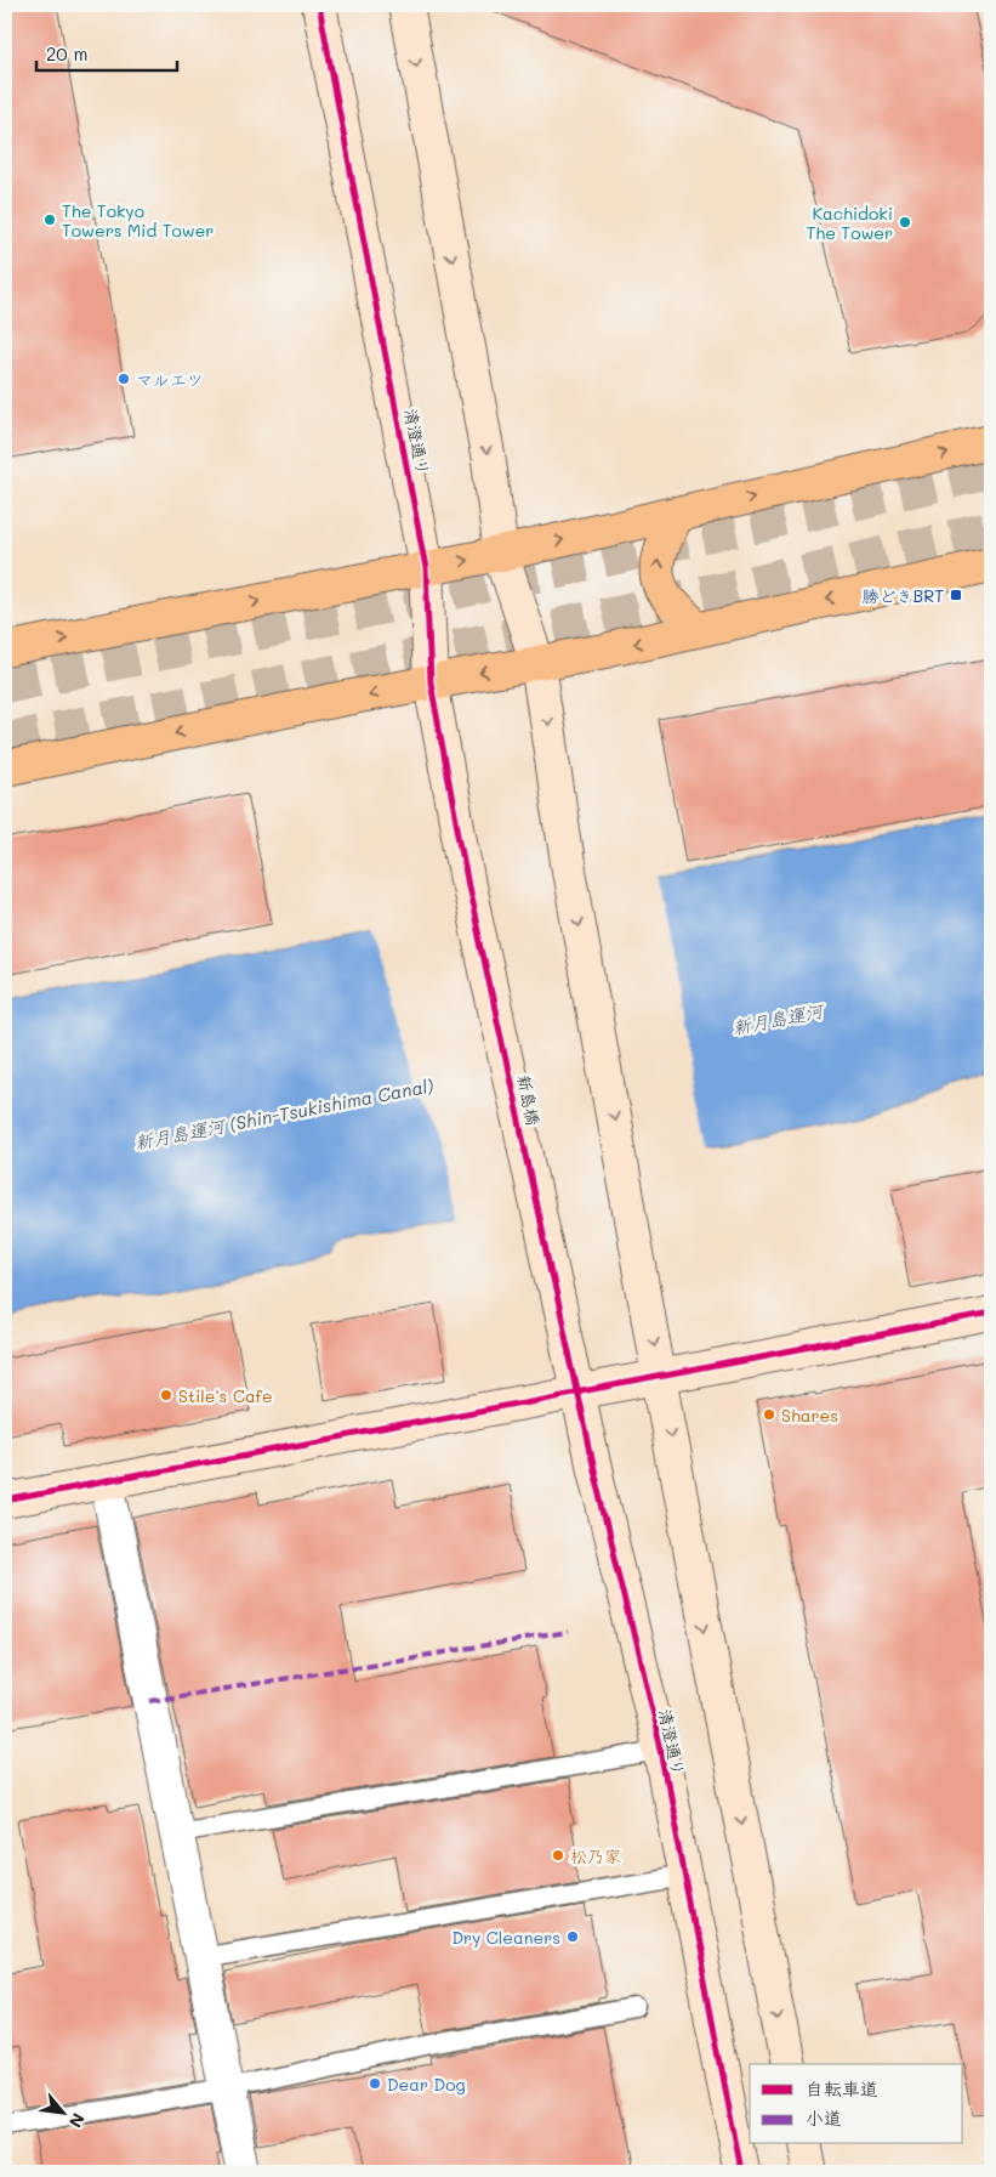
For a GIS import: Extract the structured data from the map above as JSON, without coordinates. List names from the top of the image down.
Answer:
{
  "streets": {
    "street": ["清澄通り", "新島橋"]
  },
  "crossings": [
    ["清澄通り", "新島橋"]
  ],
  "water": ["新月島運河", "新月島運河 (Shin-Tsukishima Canal)"],
  "places": {
    "other": [
      "The Tokyo Towers Mid Tower",
      "Kachidoki The Tower",
      "マルエツ",
      "Stile's Cafe",
      "Shares",
      "松乃家",
      "Dry Cleaners",
      "Dear Dog"
    ],
    "transit": ["勝どきBRT"]
  },
  "legend": ["自転車道", "小道"],
  "scale_bar": "20 m",
  "north": "bottom right"
}
